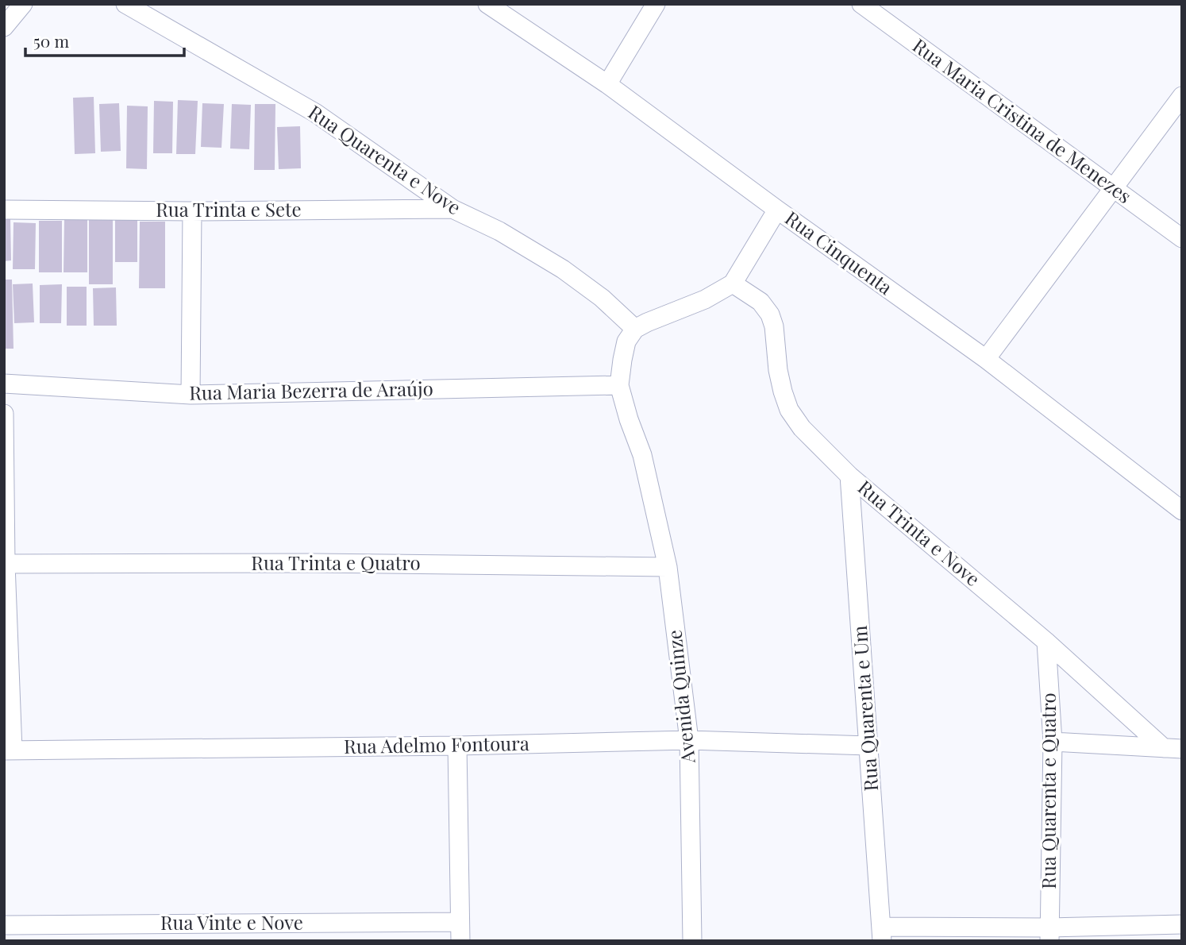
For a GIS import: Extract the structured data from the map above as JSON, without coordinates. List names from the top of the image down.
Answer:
{
  "streets": {
    "street": [
      "Rua Maria Cristina de Menezes",
      "Rua Quarenta e Nove",
      "Rua Trinta e Sete",
      "Rua Cinquenta",
      "Rua Maria Bezerra de Araújo",
      "Rua Trinta e Nove",
      "Rua Trinta e Quatro",
      "Avenida Quinze",
      "Rua Quarenta e Um",
      "Rua Adelmo Fontoura",
      "Rua Quarenta e Quatro",
      "Rua Vinte e Nove"
    ]
  },
  "crossings": [
    ["Rua Quarenta e Nove", "Rua Trinta e Sete"],
    ["Rua Maria Bezerra de Araújo", "Avenida Quinze"],
    ["Rua Trinta e Nove", "Rua Quarenta e Um"],
    ["Rua Trinta e Nove", "Rua Quarenta e Quatro"],
    ["Rua Trinta e Quatro", "Avenida Quinze"],
    ["Avenida Quinze", "Rua Adelmo Fontoura"],
    ["Rua Quarenta e Um", "Rua Adelmo Fontoura"]
  ],
  "scale_bar": "50 m"
}
